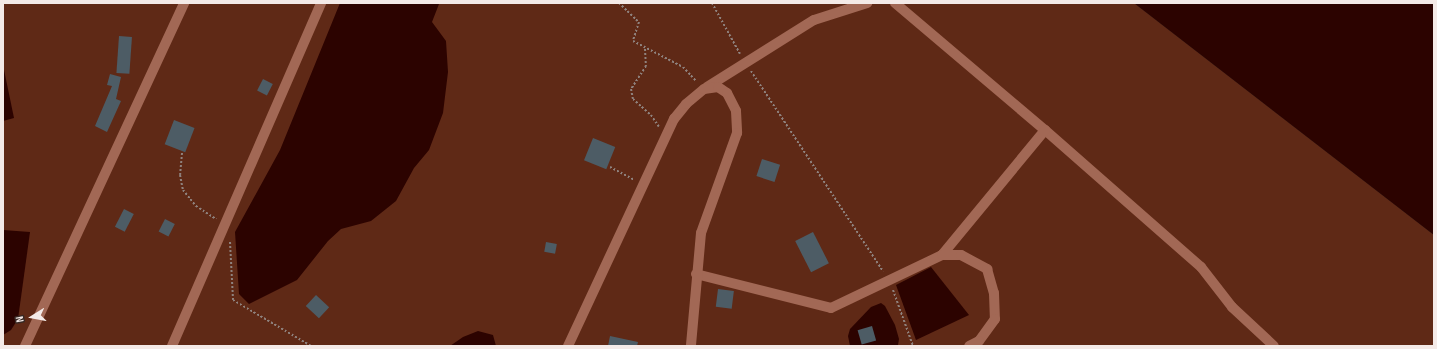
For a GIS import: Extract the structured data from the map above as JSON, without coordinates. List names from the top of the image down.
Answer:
{
  "north": "left"
}
